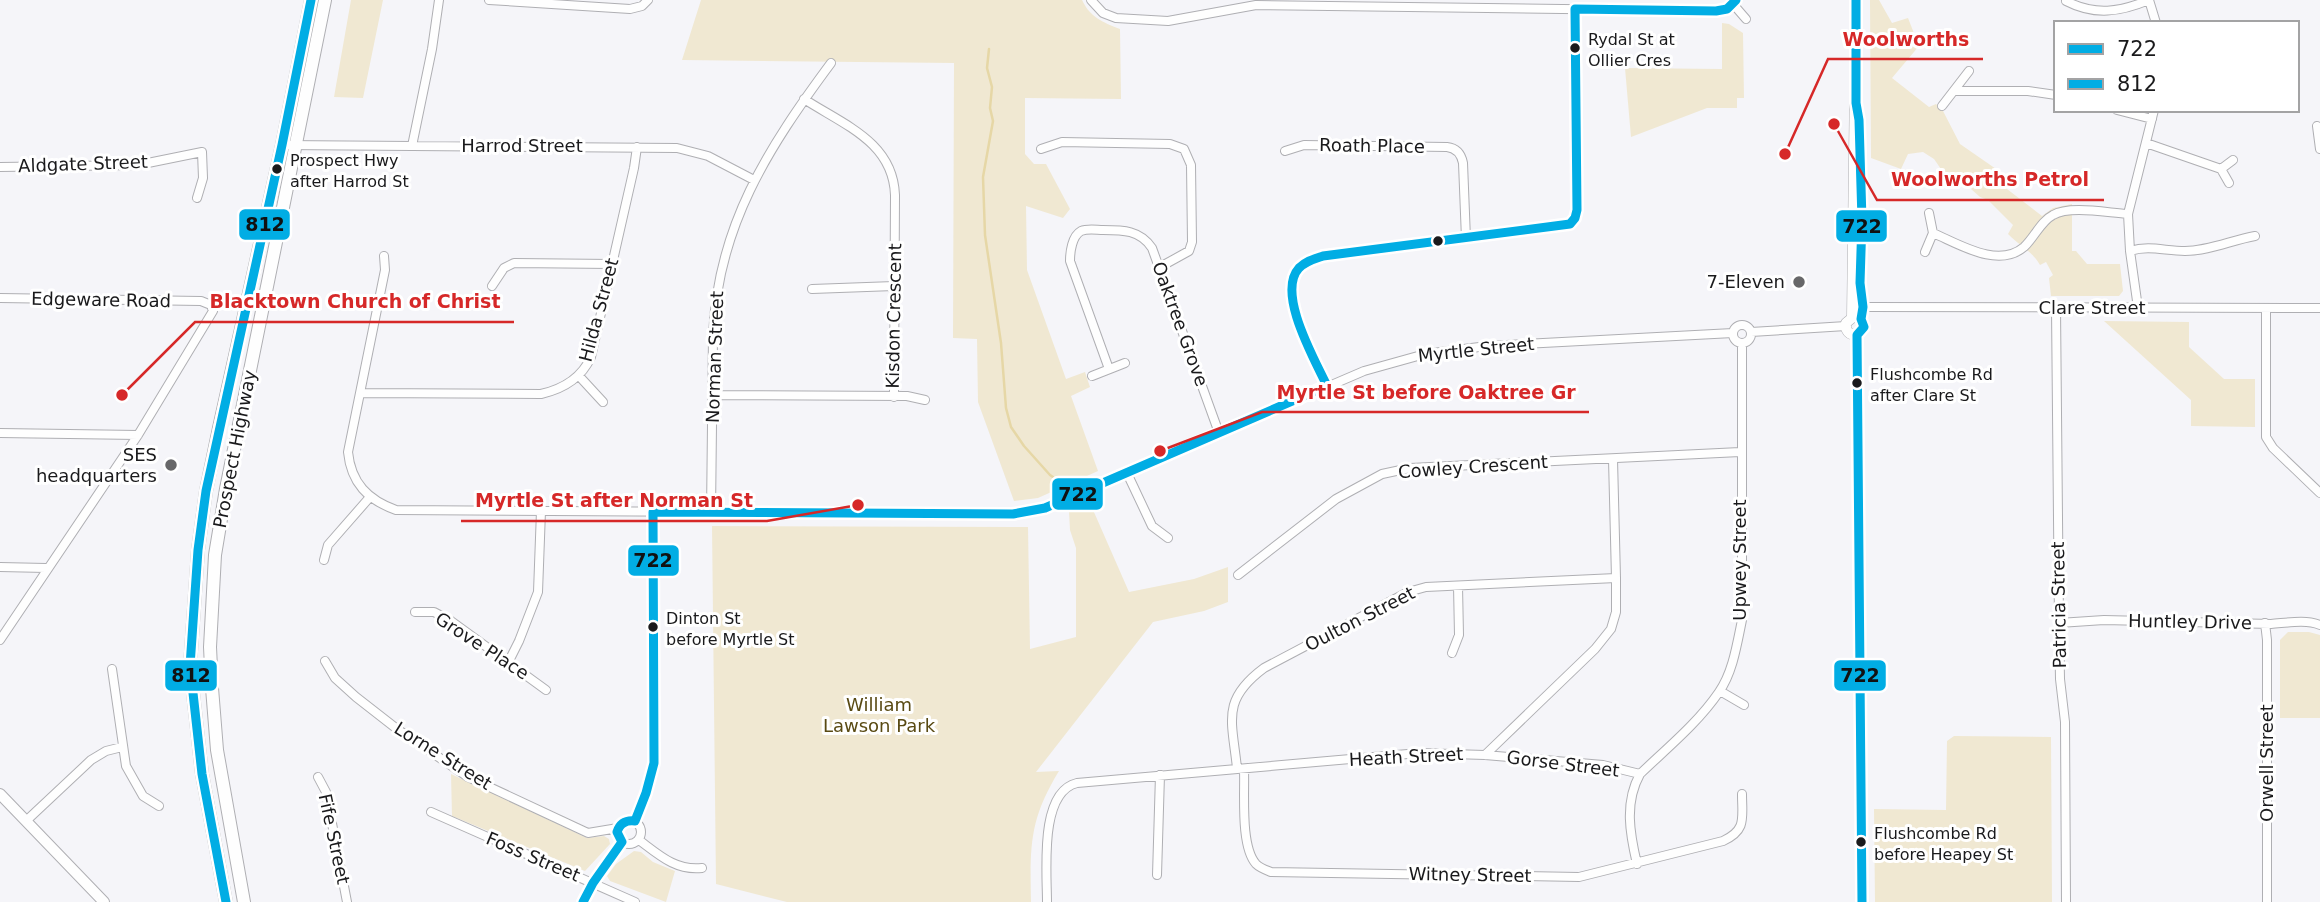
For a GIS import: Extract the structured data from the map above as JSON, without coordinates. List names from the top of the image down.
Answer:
{
  "streets": {
    "main road": ["Prospect Highway"],
    "street": [
      "Harrod Street",
      "Roath Place",
      "Aldgate Street",
      "Edgeware Road",
      "Clare Street",
      "Hilda Street",
      "Kisdon Crescent",
      "Oaktree Grove",
      "Myrtle Street",
      "Norman Street",
      "Cowley Crescent",
      "Upwey Street",
      "Patricia Street",
      "Oulton Street",
      "Huntley Drive",
      "Grove Place",
      "Lorne Street",
      "Heath Street",
      "Orwell Street",
      "Gorse Street",
      "Fife Street",
      "Foss Street",
      "Witney Street"
    ]
  },
  "crossings": [
    ["Harrod Street", "Hilda Street"],
    ["Harrod Street", "Norman Street"],
    ["Harrod Street", "Prospect Highway"],
    ["Clare Street", "Patricia Street"],
    ["Kisdon Crescent", "Norman Street"],
    ["Oaktree Grove", "Myrtle Street"],
    ["Myrtle Street", "Norman Street"],
    ["Myrtle Street", "Upwey Street"],
    ["Cowley Crescent", "Upwey Street"],
    ["Cowley Crescent", "Heath Street"],
    ["Upwey Street", "Gorse Street"],
    ["Patricia Street", "Huntley Drive"],
    ["Oulton Street", "Heath Street"],
    ["Oulton Street", "Witney Street"],
    ["Huntley Drive", "Orwell Street"],
    ["Heath Street", "Gorse Street"],
    ["Heath Street", "Witney Street"]
  ],
  "parks": ["William Lawson Park"],
  "places": [
    "Rydal St at Ollier Cres",
    "Woolworths Petrol",
    "Woolworths",
    "Prospect Hwy after Harrod St",
    "7-Eleven",
    "Flushcombe Rd after Clare St",
    "Blacktown Church of Christ",
    "Myrtle St before Oaktree Gr",
    "SES headquarters",
    "Myrtle St after Norman St",
    "Dinton St before Myrtle St",
    "Flushcombe Rd before Heapey St"
  ],
  "lines": ["transit line 722", "transit line 812"],
  "legend": ["722", "812"]
}
